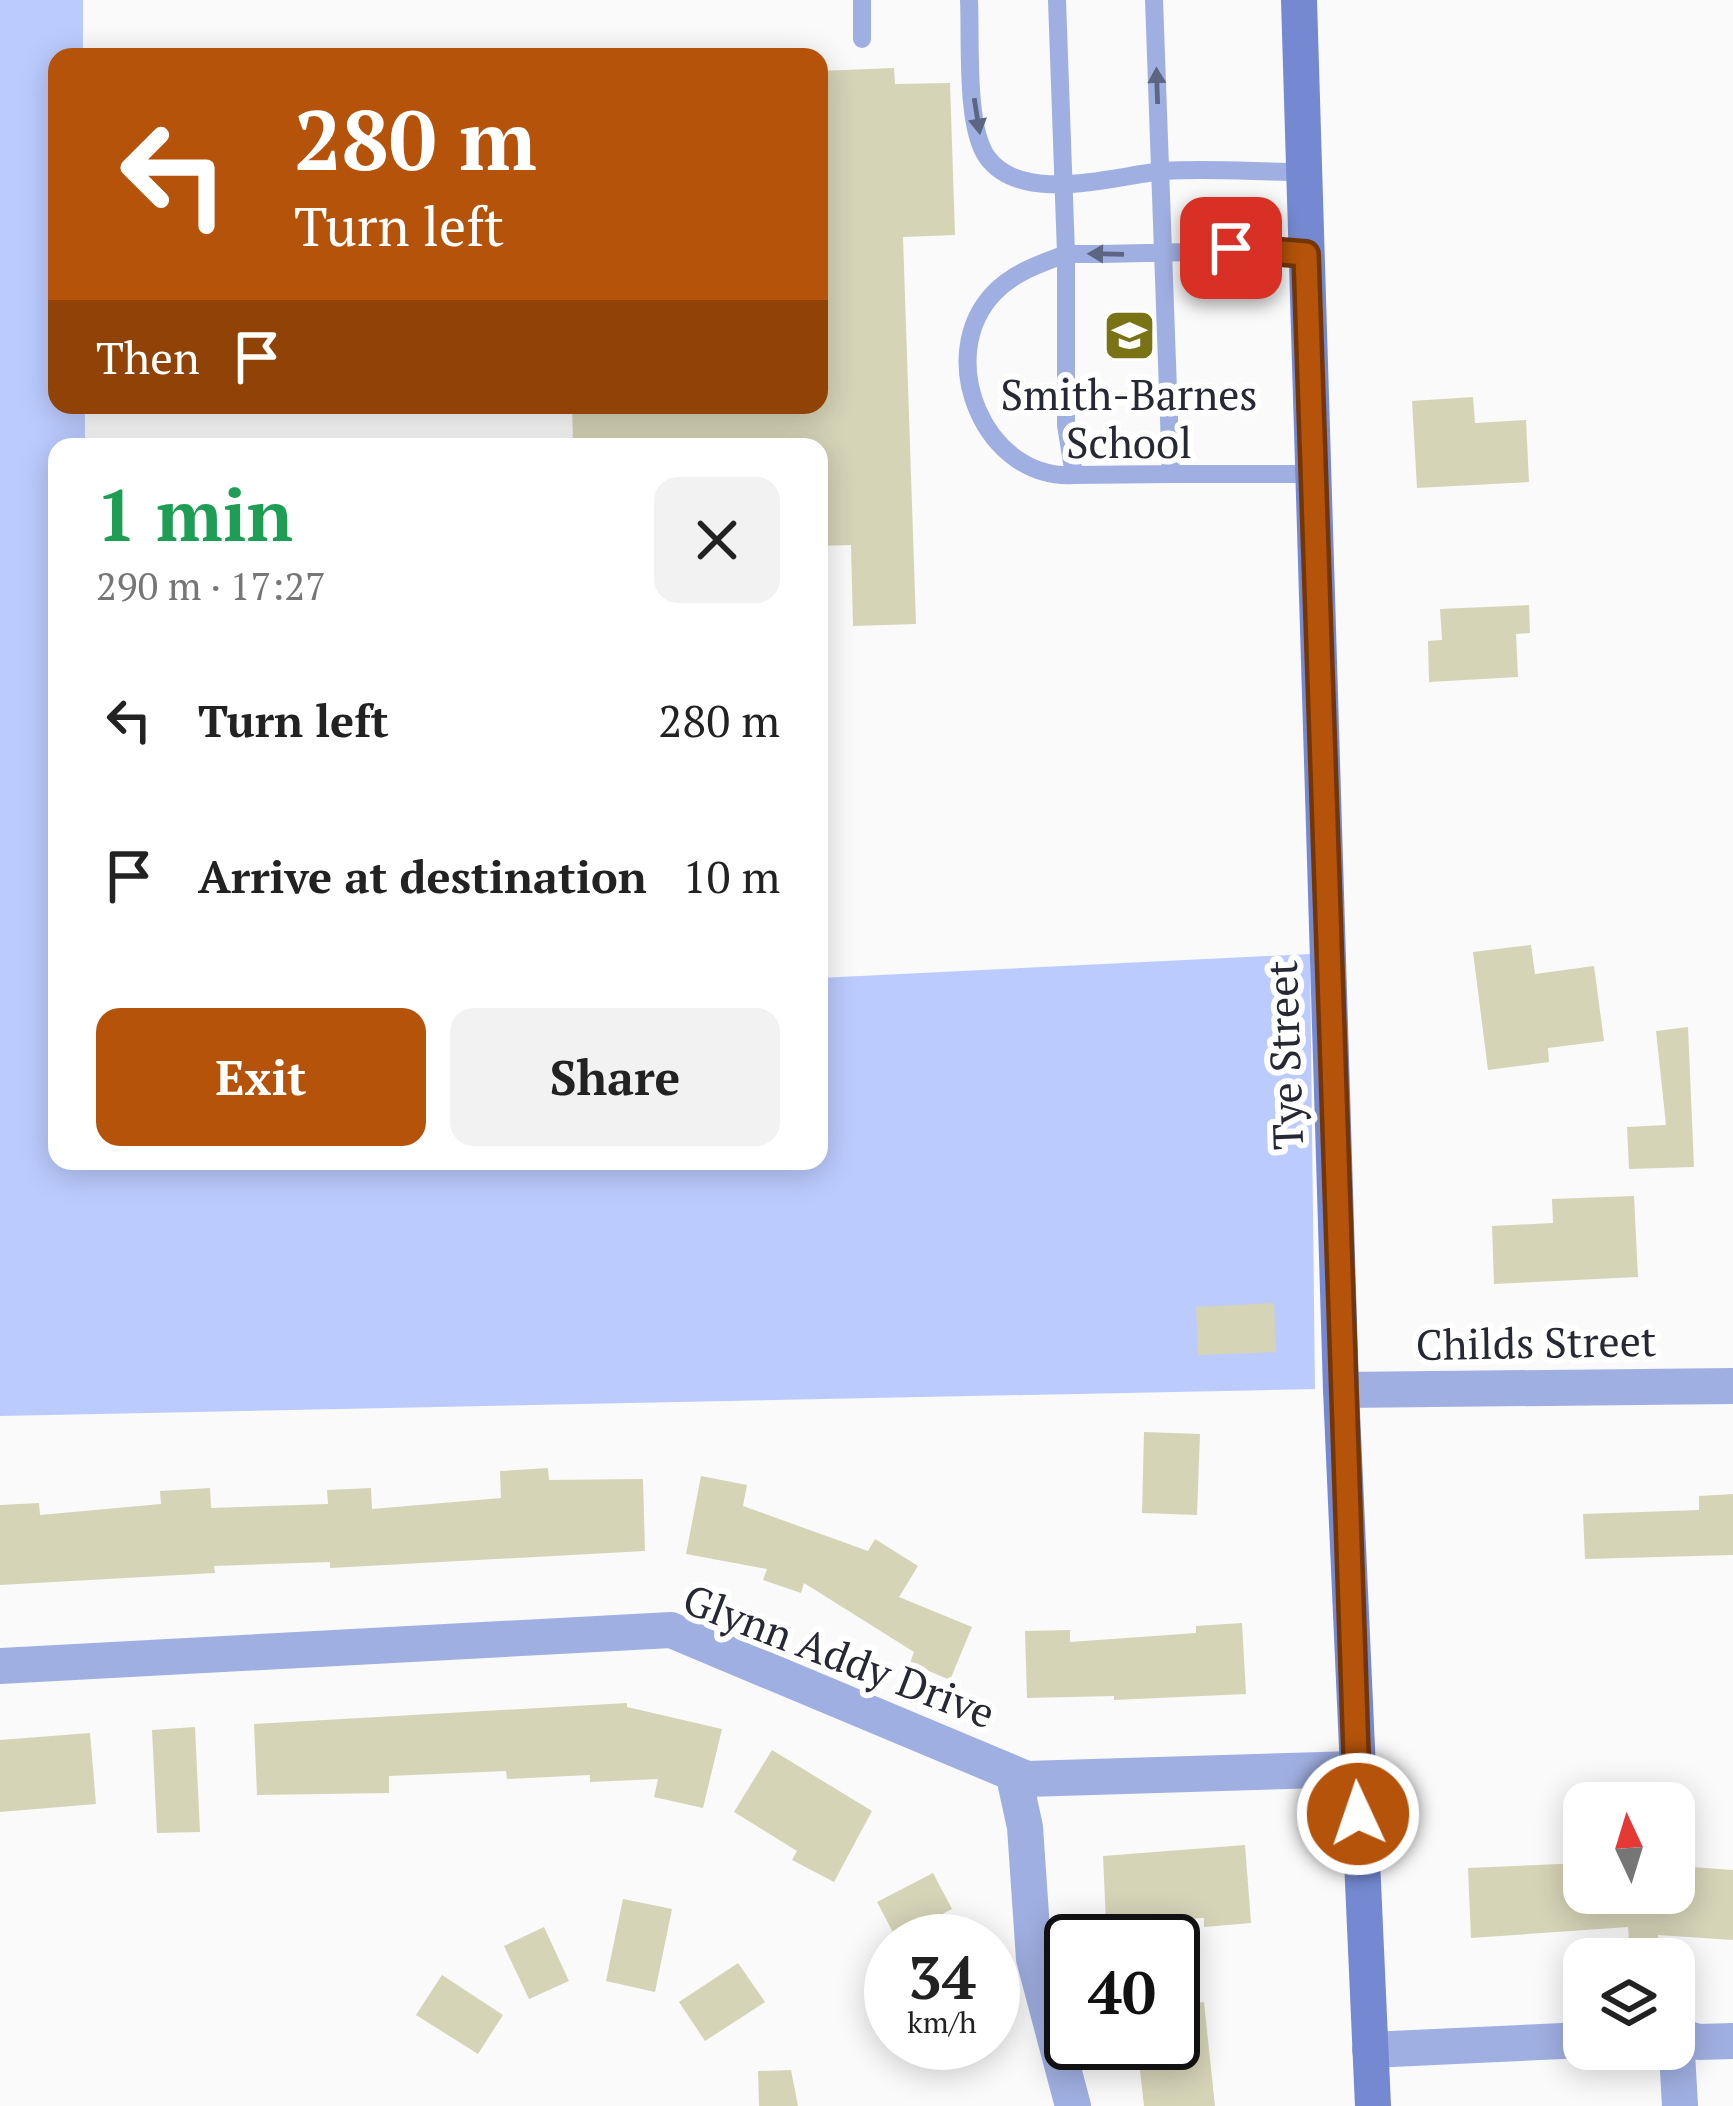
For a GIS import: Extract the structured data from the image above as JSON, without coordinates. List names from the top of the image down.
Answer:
{
  "streets": {
    "street": ["Tye Street", "Childs Street", "Glynn Addy Drive"]
  },
  "crossings": [
    ["Tye Street", "Childs Street"],
    ["Tye Street", "Glynn Addy Drive"]
  ],
  "places": {
    "school or university": ["Smith-Barnes School"]
  },
  "north": "top",
  "page": {
    "turn": ["280 m", "Turn left"],
    "then": "Then",
    "heading": ["1 min", "290 m · 17:27"],
    "list": [
      {
        "name": "Turn left",
        "value": "280 m"
      },
      {
        "name": "Arrive at destination",
        "value": "10 m"
      }
    ],
    "buttons": ["Exit", "Share"],
    "speed": "34 km/h",
    "limit": "40"
  }
}
